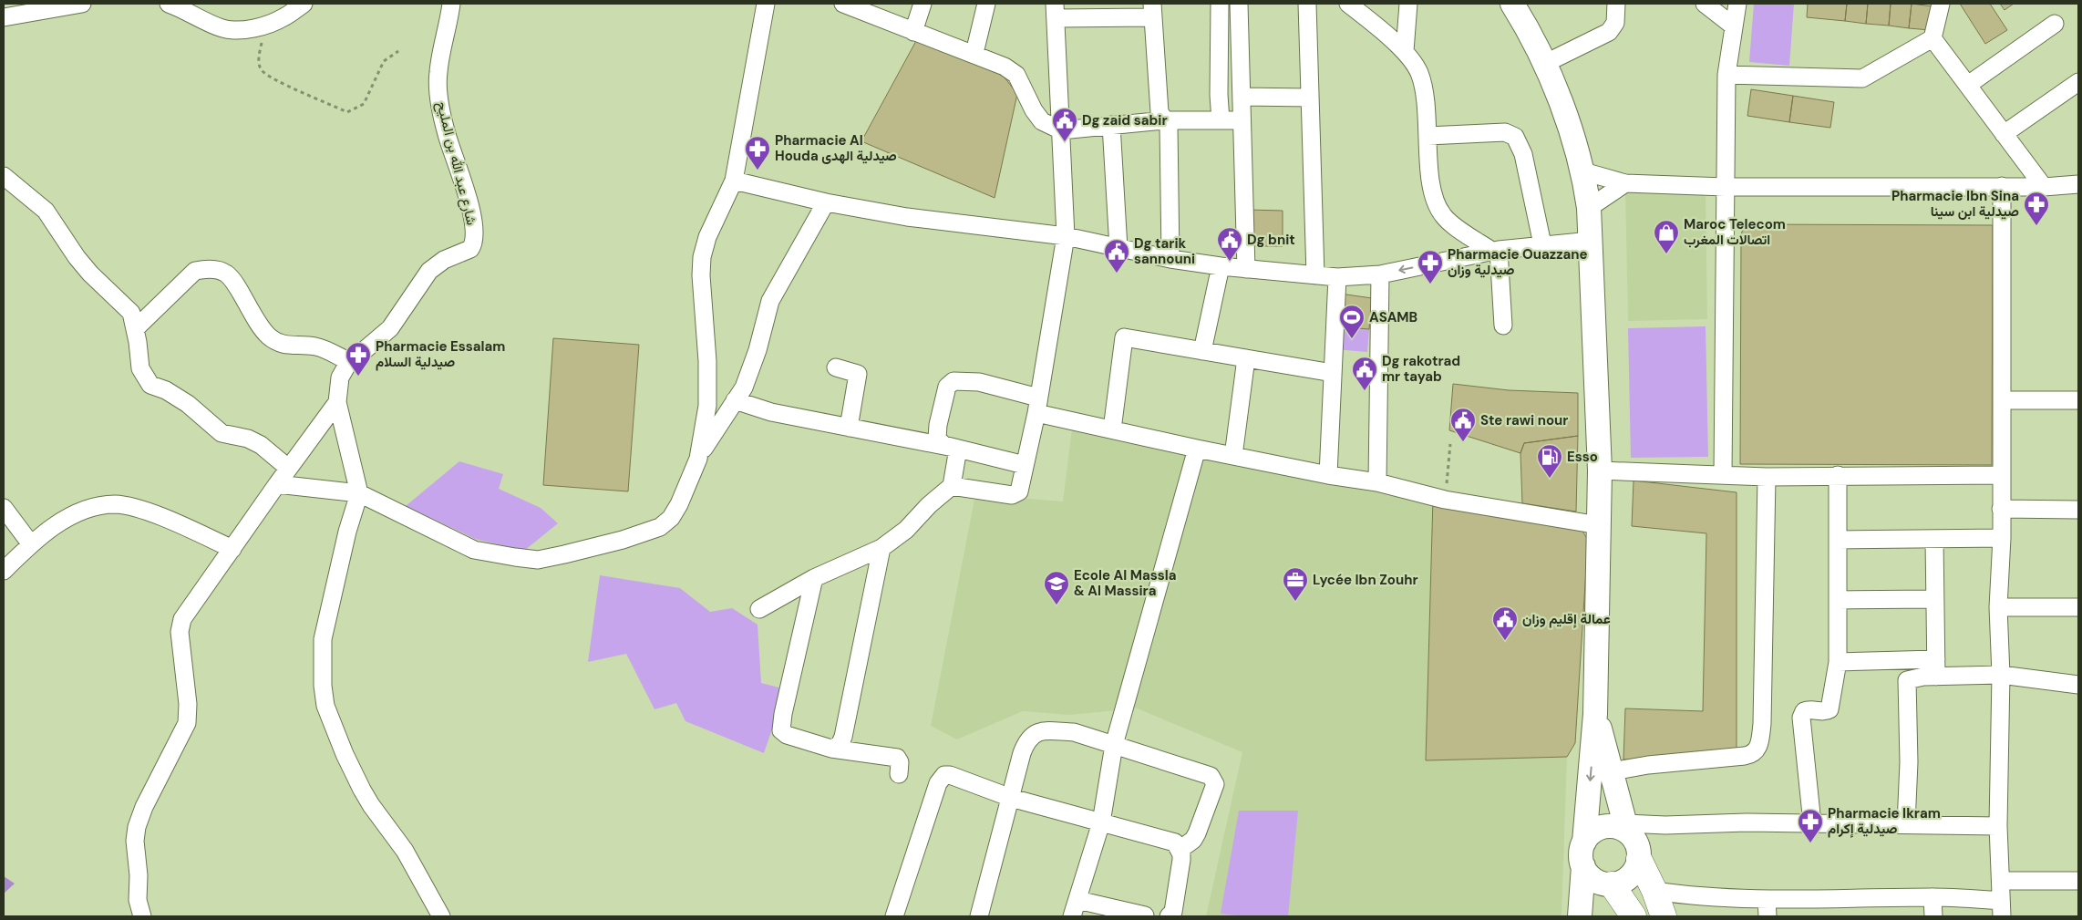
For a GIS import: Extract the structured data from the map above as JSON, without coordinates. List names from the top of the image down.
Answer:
{
  "streets": {
    "street": ["شارع عبد الله بن المليح"]
  },
  "places": {
    "public building": [
      "Dg zaid sabir",
      "Dg bnit",
      "Dg tarik sannouni",
      "Dg rakotrad mr tayab",
      "Ste rawi nour",
      "عمالة إقليم وزان"
    ],
    "pharmacy": [
      "Pharmacie Al Houda صيدلية الهدى",
      "Pharmacie Ibn Sina صيدلية ابن سينا",
      "Pharmacie Ouazzane صيدلية وزان",
      "Pharmacie Essalam صيدلية السلام",
      "Pharmacie Ikram صيدلية إكرام"
    ],
    "shop": ["Maroc Telecom اتصالات المغرب"],
    "sports": ["ASAMB"],
    "fuel station": ["Esso"],
    "office": ["Lycée Ibn Zouhr"],
    "school or university": ["Ecole Al Massla & Al Massira"]
  }
}
